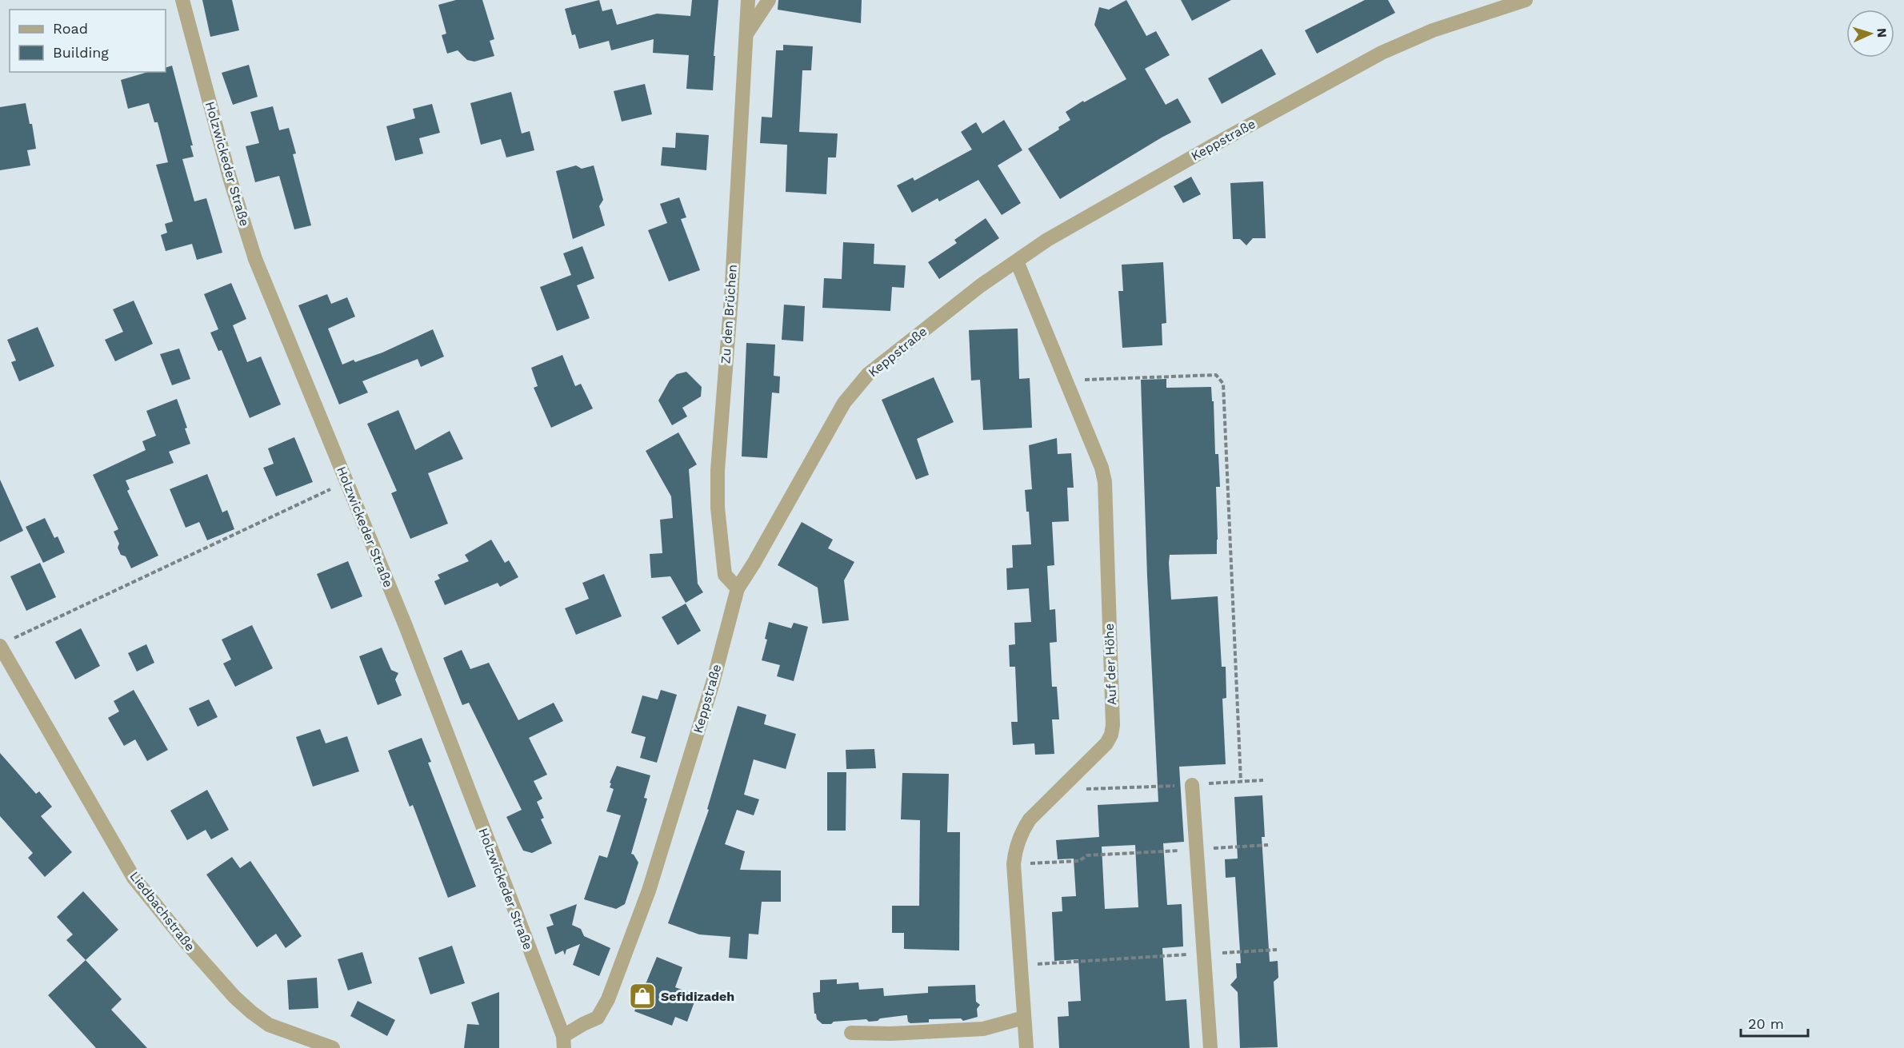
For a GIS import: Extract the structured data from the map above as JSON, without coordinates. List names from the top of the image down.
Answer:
{
  "streets": {
    "street": [
      "Keppstraße",
      "Holzwickeder Straße",
      "Zu den Brüchen",
      "Auf der Höhe",
      "Liedbachstraße"
    ]
  },
  "crossings": [
    ["Keppstraße", "Holzwickeder Straße"],
    ["Keppstraße", "Zu den Brüchen"],
    ["Keppstraße", "Auf der Höhe"]
  ],
  "places": {
    "shop": ["Sefidizadeh"]
  },
  "legend": ["Road", "Building"],
  "scale_bar": "20 m",
  "north": "right"
}
